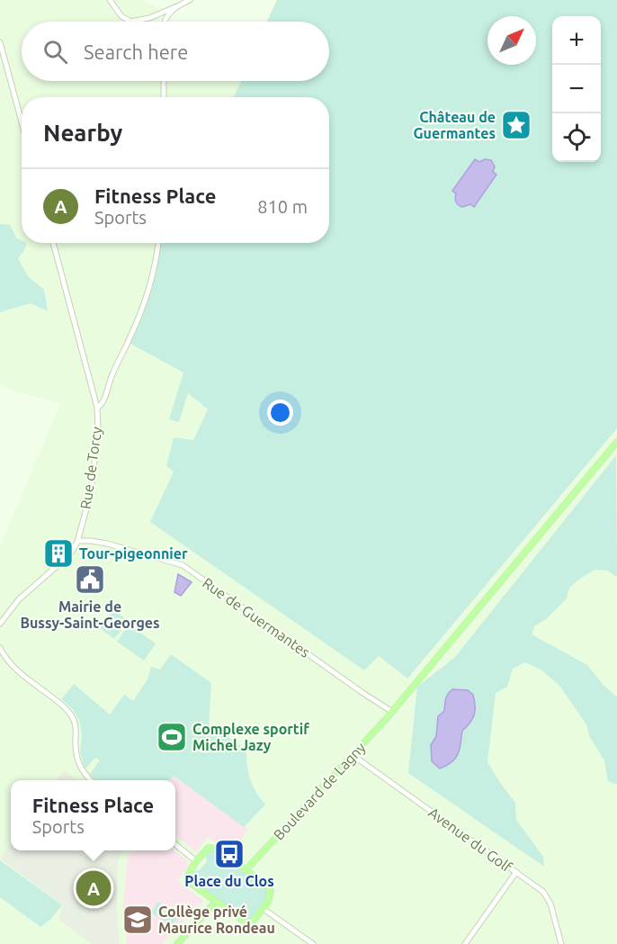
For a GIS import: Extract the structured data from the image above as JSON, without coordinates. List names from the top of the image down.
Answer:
{
  "streets": {
    "main road": ["Boulevard de Lagny"],
    "street": ["Rue de Torcy", "Rue de Guermantes", "Avenue du Golf"]
  },
  "crossings": [
    ["Rue de Torcy", "Rue de Guermantes"],
    ["Rue de Guermantes", "Boulevard de Lagny"],
    ["Boulevard de Lagny", "Avenue du Golf"]
  ],
  "places": {
    "place": ["Château de Guermantes"],
    "building": ["Tour-pigeonnier"],
    "public building": ["Mairie de Bussy-Saint-Georges"],
    "sports": ["Complexe sportif Michel Jazy"],
    "bus stop": ["Place du Clos"],
    "school or university": ["Collège privé Maurice Rondeau"]
  },
  "north": "top right",
  "page": {
    "map_buttons": ["+", "−"],
    "search": "Search here",
    "heading": "Nearby",
    "list": [
      {
        "mark": "A",
        "name": "Fitness Place",
        "note": "Sports",
        "value": "810 m"
      }
    ],
    "popup": ["Fitness Place", "Sports"],
    "pins": "A"
  }
}
